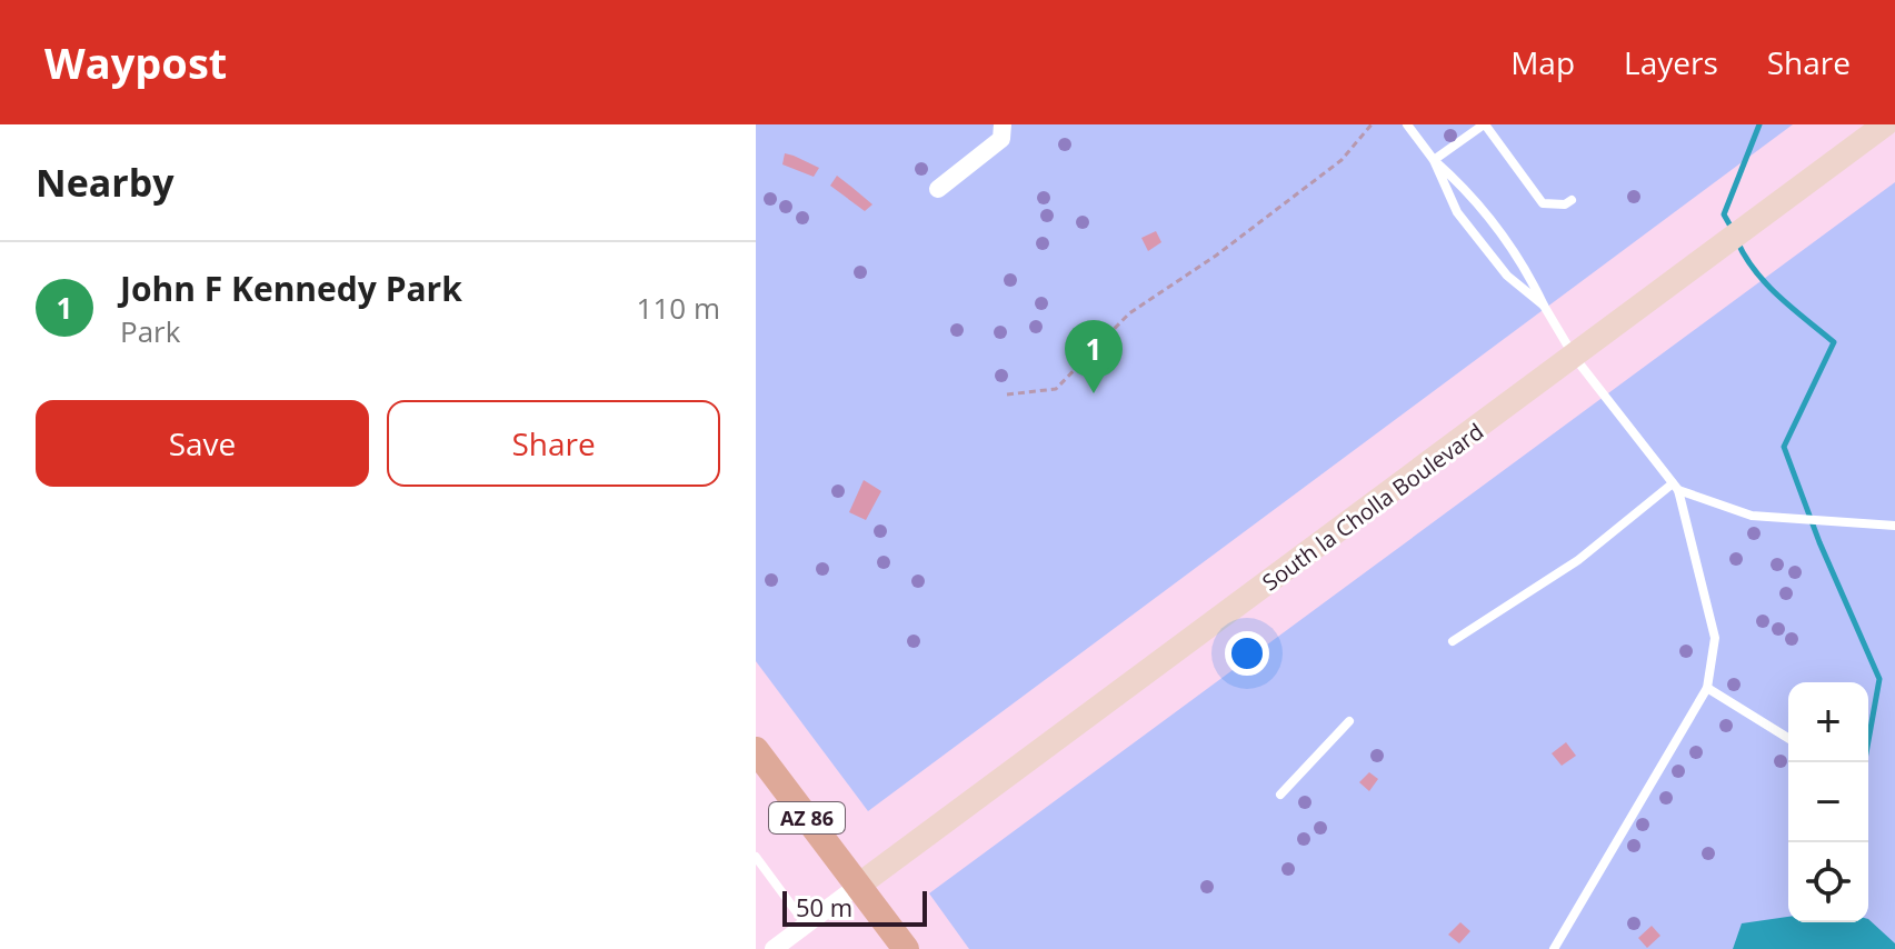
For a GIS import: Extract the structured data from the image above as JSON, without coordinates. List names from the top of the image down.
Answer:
{
  "streets": {
    "main road": ["South la Cholla Boulevard", "AZ 86"]
  },
  "crossings": [
    ["South la Cholla Boulevard", "AZ 86"]
  ],
  "scale_bar": "50 m",
  "page": {
    "header": "Waypost",
    "nav": ["Map", "Layers", "Share"],
    "heading": "Nearby",
    "list": [
      {
        "mark": "1",
        "name": "John F Kennedy Park",
        "note": "Park",
        "value": "110 m"
      }
    ],
    "pins": "1",
    "buttons": ["Save", "Share"],
    "map_buttons": ["+", "−"],
    "scale": "50 m"
  }
}
